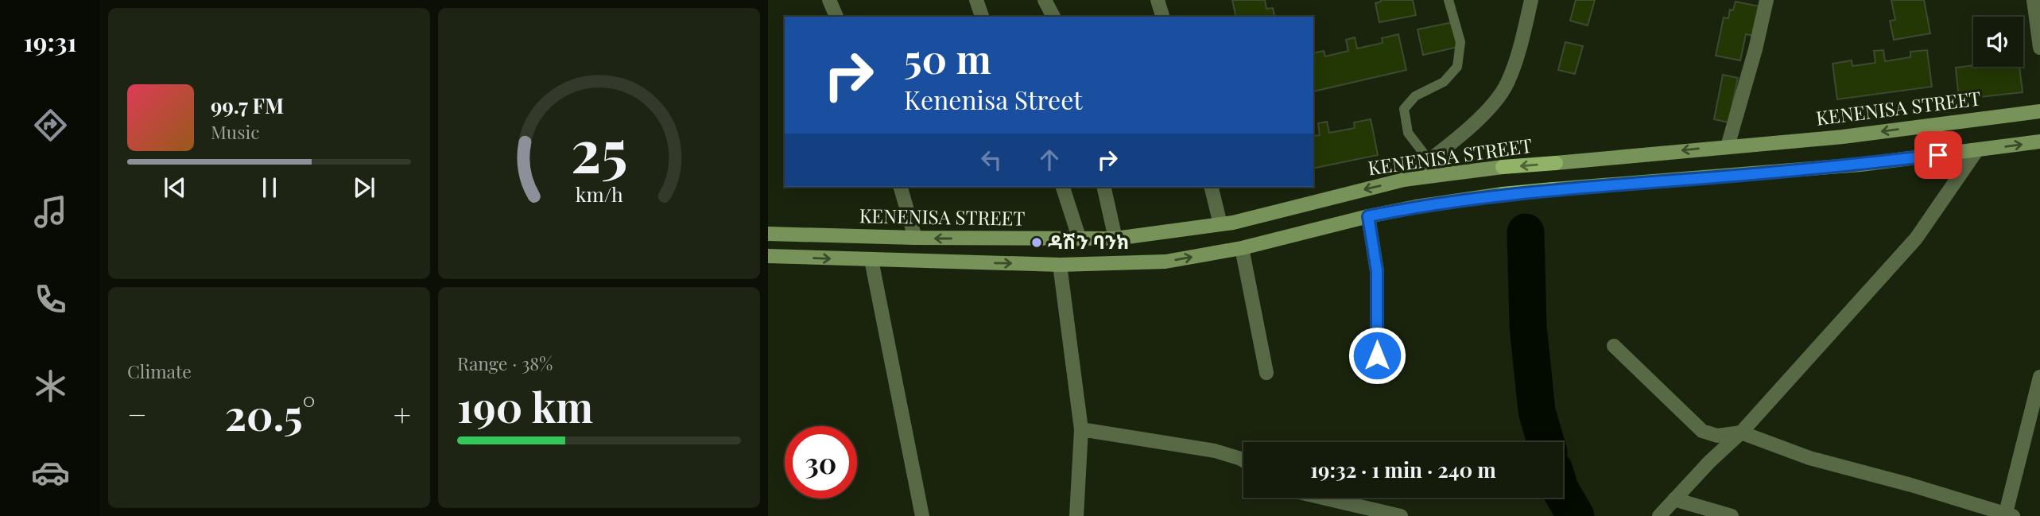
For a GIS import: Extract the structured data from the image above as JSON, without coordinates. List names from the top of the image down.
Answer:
{
  "streets": {
    "main road": ["KENENISA STREET"]
  },
  "places": ["ዳሽን ባንክ"],
  "page": {
    "tabs": "19:31",
    "turn": ["50 m", "Kenenisa Street"],
    "song": ["99.7 FM", "Music"],
    "tile": [
      "Climate",
      ["Range · 38%", "190 km"]
    ],
    "heat": ["−", "20.5°", "+"],
    "limit": "30",
    "trip": "19:32 · 1 min · 240 m",
    "gauge": ["25", "km/h"]
  }
}
